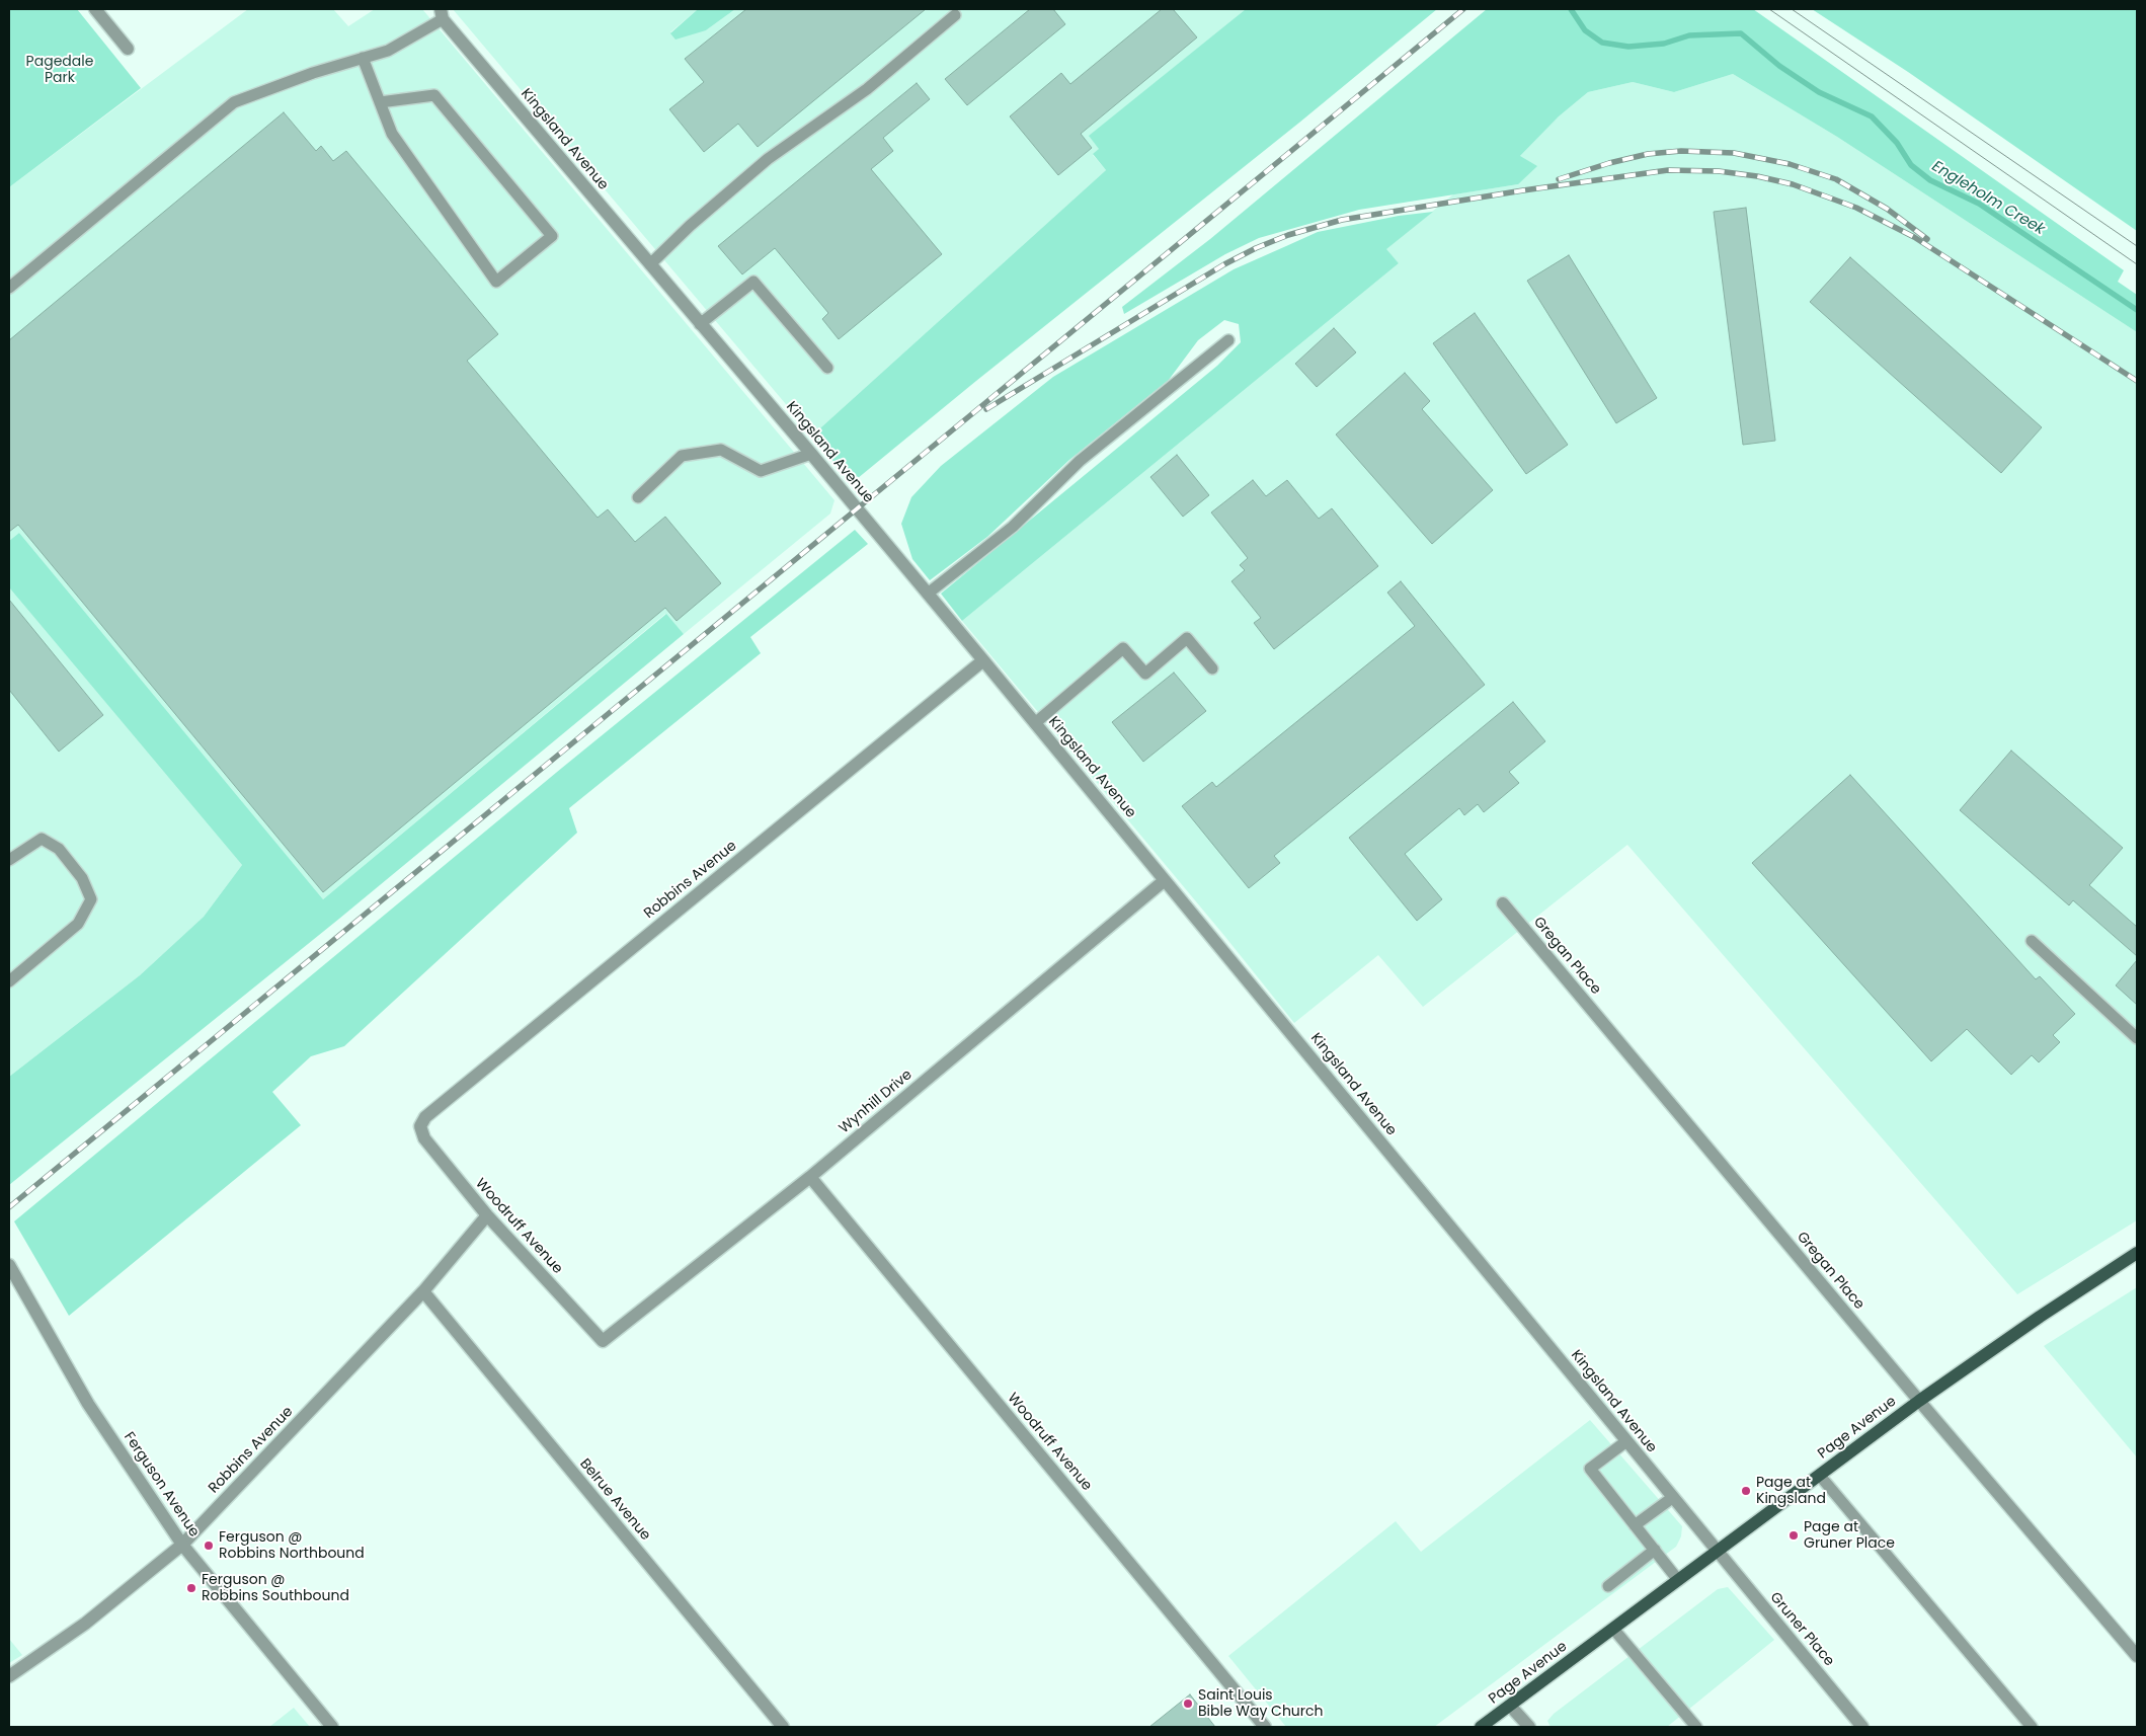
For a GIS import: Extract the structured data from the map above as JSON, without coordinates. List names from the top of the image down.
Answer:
{
  "streets": {
    "main road": ["Page Avenue"],
    "street": [
      "Kingsland Avenue",
      "Robbins Avenue",
      "Gregan Place",
      "Wynhill Drive",
      "Woodruff Avenue",
      "Ferguson Avenue",
      "Belrue Avenue",
      "Gruner Place"
    ]
  },
  "crossings": [
    ["Kingsland Avenue", "Robbins Avenue"],
    ["Kingsland Avenue", "Wynhill Drive"],
    ["Kingsland Avenue", "Page Avenue"],
    ["Kingsland Avenue", "Gruner Place"],
    ["Robbins Avenue", "Woodruff Avenue"],
    ["Robbins Avenue", "Ferguson Avenue"],
    ["Robbins Avenue", "Belrue Avenue"],
    ["Gregan Place", "Page Avenue"],
    ["Wynhill Drive", "Woodruff Avenue"],
    ["Page Avenue", "Gruner Place"]
  ],
  "water": ["Engleholm Creek"],
  "parks": ["Pagedale Park"],
  "places": [
    "Page at Kingsland",
    "Page at Gruner Place",
    "Ferguson @ Robbins Northbound",
    "Ferguson @ Robbins Southbound",
    "Saint Louis Bible Way Church"
  ]
}
